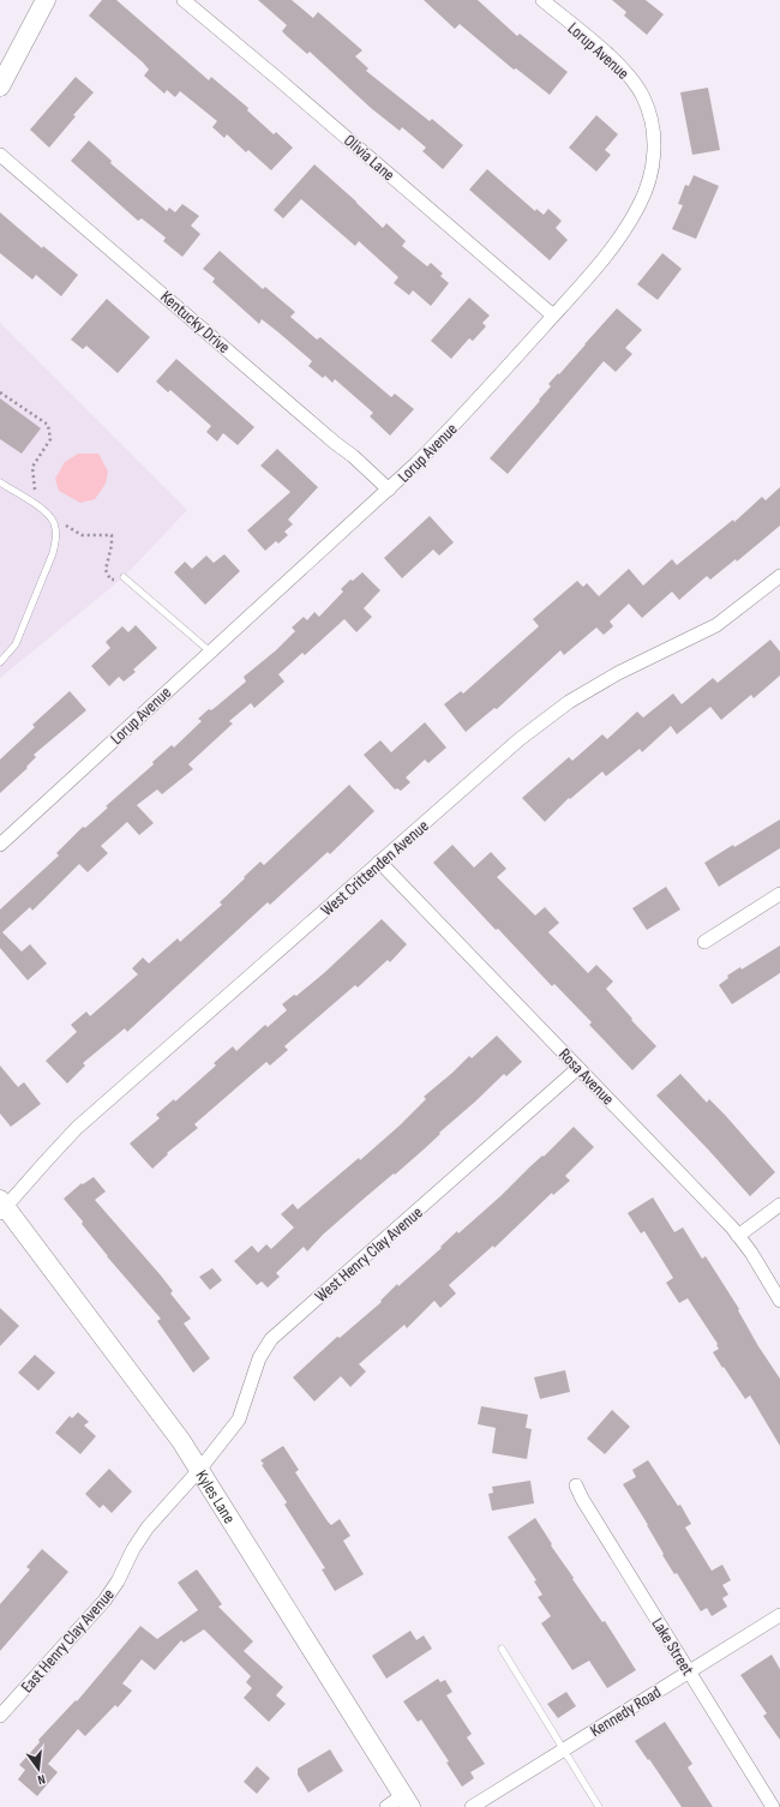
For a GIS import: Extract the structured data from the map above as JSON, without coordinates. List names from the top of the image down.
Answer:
{
  "streets": {
    "main road": ["Kyles Lane"],
    "street": [
      "Lorup Avenue",
      "Olivia Lane",
      "Kentucky Drive",
      "West Crittenden Avenue",
      "Rosa Avenue",
      "West Henry Clay Avenue",
      "East Henry Clay Avenue",
      "Lake Street",
      "Kennedy Road"
    ]
  },
  "crossings": [
    ["Lorup Avenue", "Olivia Lane"],
    ["Lorup Avenue", "Kentucky Drive"],
    ["West Crittenden Avenue", "Rosa Avenue"],
    ["West Crittenden Avenue", "Kyles Lane"],
    ["Rosa Avenue", "West Henry Clay Avenue"],
    ["West Henry Clay Avenue", "Kyles Lane"],
    ["West Henry Clay Avenue", "East Henry Clay Avenue"],
    ["Kyles Lane", "East Henry Clay Avenue"],
    ["Lake Street", "Kennedy Road"]
  ],
  "north": "bottom"
}
